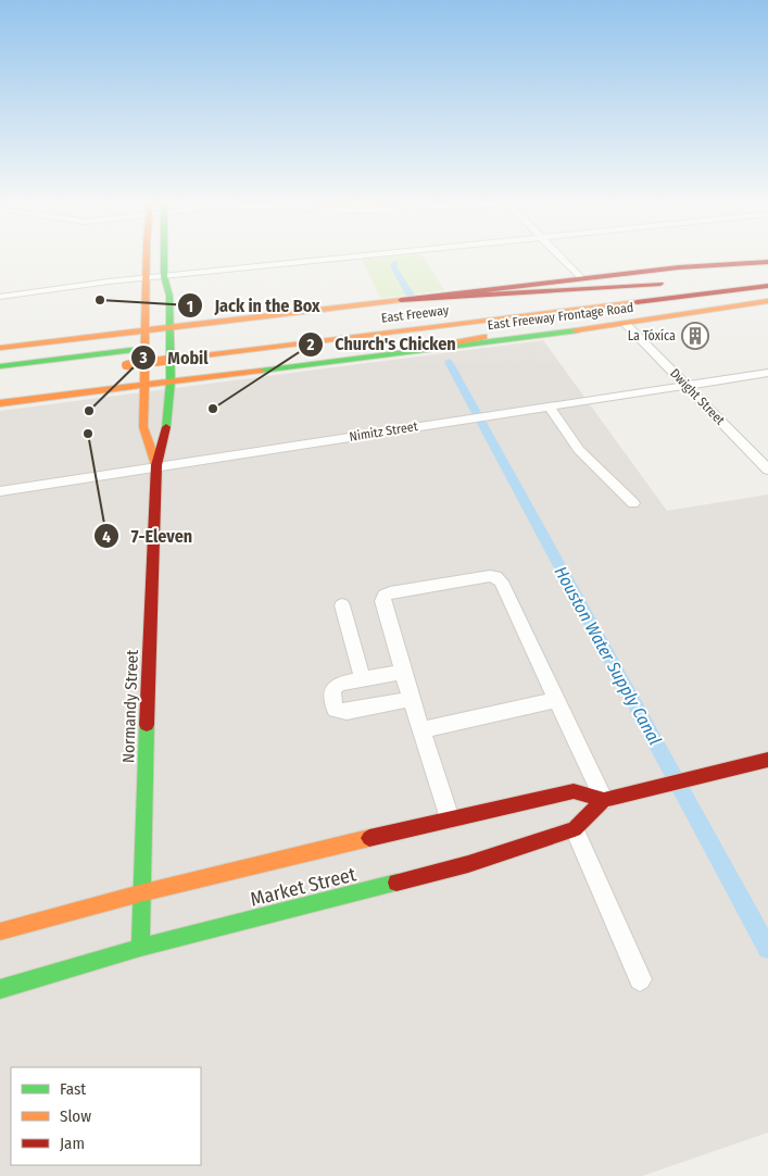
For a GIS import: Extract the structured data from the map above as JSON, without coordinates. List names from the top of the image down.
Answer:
{
  "streets": {
    "main road": [
      "East Freeway",
      "East Freeway Frontage Road",
      "Normandy Street",
      "Market Street"
    ],
    "street": ["Dwight Street", "Nimitz Street"]
  },
  "crossings": [
    ["East Freeway Frontage Road", "Dwight Street"],
    ["East Freeway Frontage Road", "Normandy Street"],
    ["Dwight Street", "Nimitz Street"],
    ["Nimitz Street", "Normandy Street"],
    ["Normandy Street", "Market Street"]
  ],
  "water": ["Houston Water Supply Canal"],
  "places": {
    "other": [
      "Jack in the Box",
      "Church's Chicken",
      "Mobil",
      "7-Eleven"
    ],
    "building": ["La Tóxíca"]
  },
  "legend": ["Fast", "Slow", "Jam"]
}
